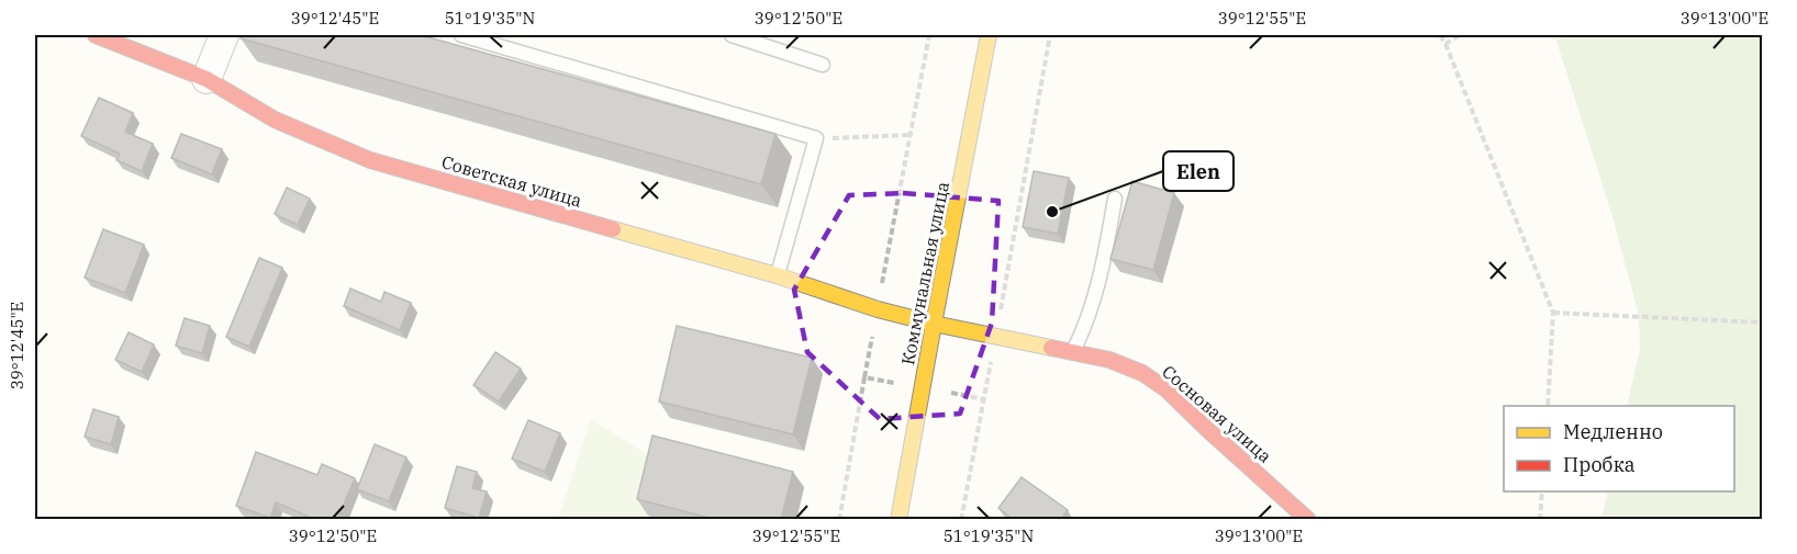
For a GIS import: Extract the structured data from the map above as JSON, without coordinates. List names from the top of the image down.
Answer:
{
  "streets": {
    "street": ["Советская улица", "Коммунальная улица", "Сосновая улица"]
  },
  "crossings": [
    ["Советская улица", "Коммунальная улица"],
    ["Советская улица", "Сосновая улица"],
    ["Коммунальная улица", "Сосновая улица"]
  ],
  "places": ["Elen"],
  "legend": ["Медленно", "Пробка"],
  "coordinates": [
    "39°12'45\"E",
    "51°19'35\"N",
    "39°12'50\"E",
    "39°12'55\"E",
    "39°13'00\"E"
  ]
}
